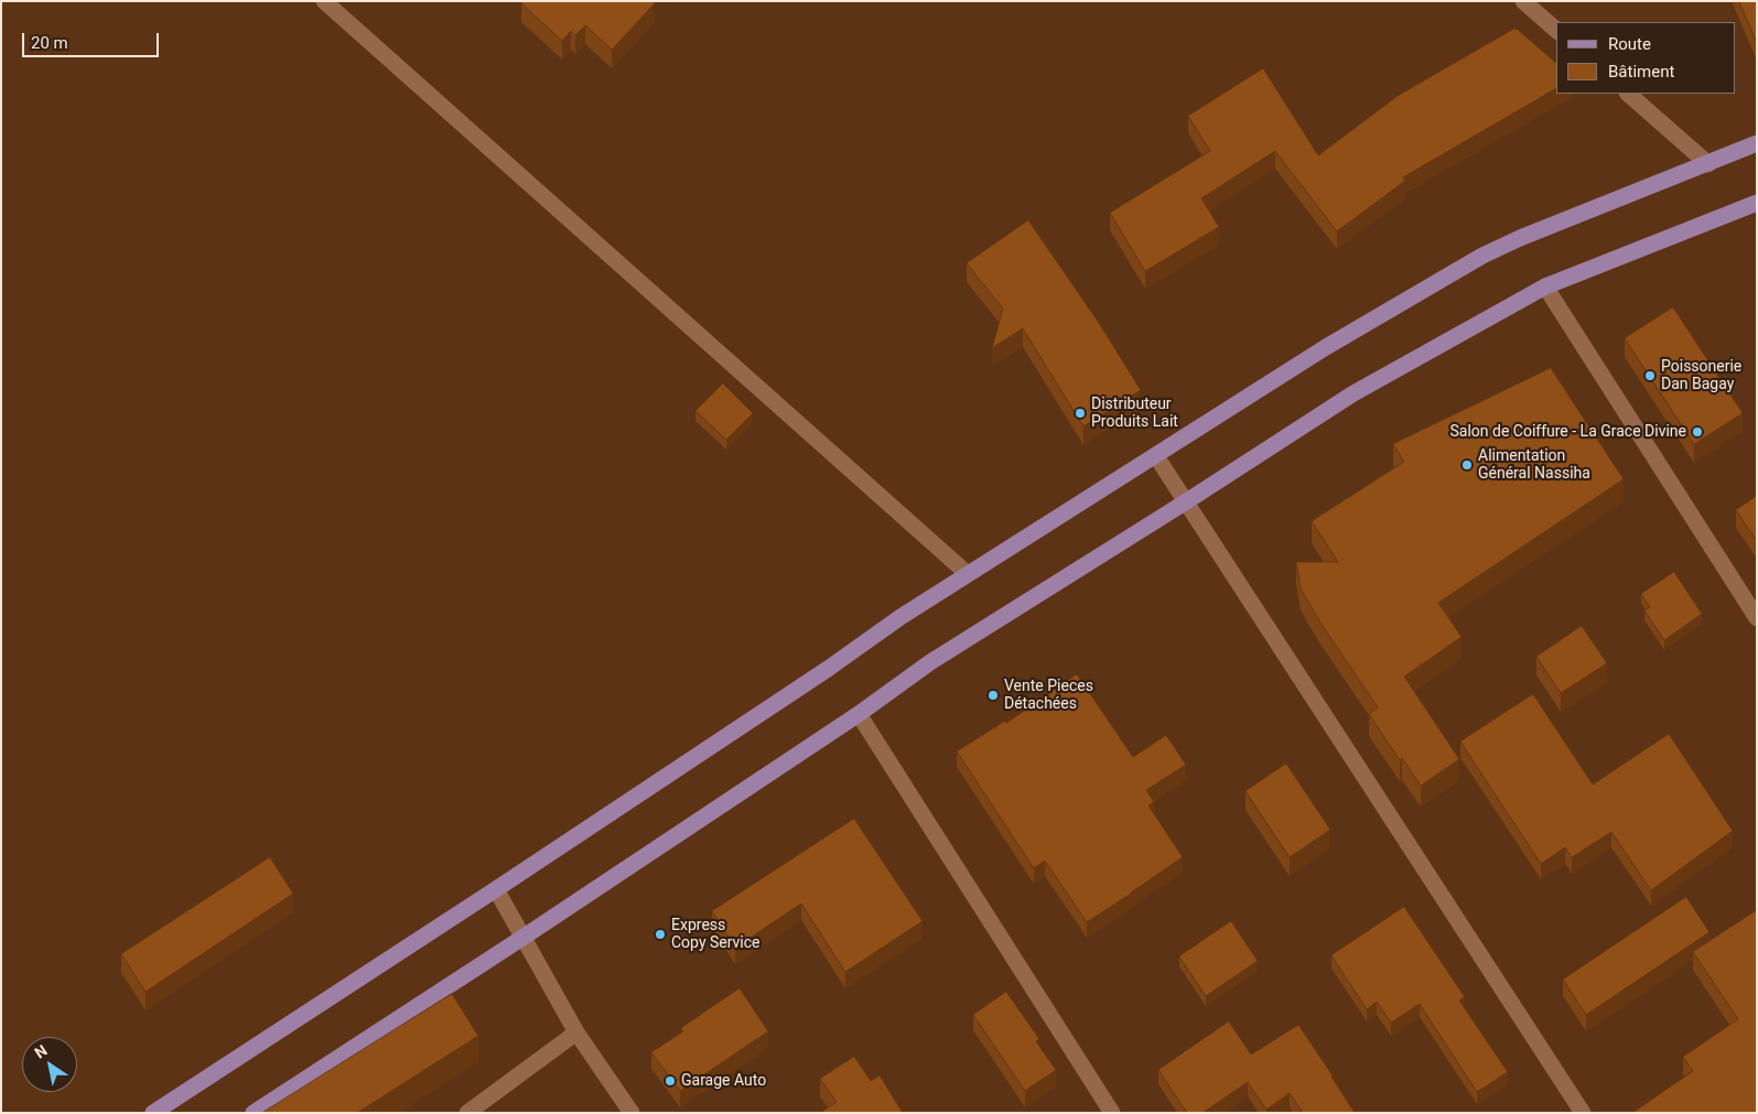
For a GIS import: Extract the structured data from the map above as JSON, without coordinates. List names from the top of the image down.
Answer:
{
  "places": [
    "Poissonerie Dan Bagay",
    "Distributeur Produits Lait",
    "Salon de Coiffure - La Grace Divine",
    "Alimentation Général Nassiha",
    "Vente Pieces Détachées",
    "Express Copy Service",
    "Garage Auto"
  ],
  "legend": ["Route", "Bâtiment"],
  "scale_bar": "20 m",
  "north": "top left"
}
